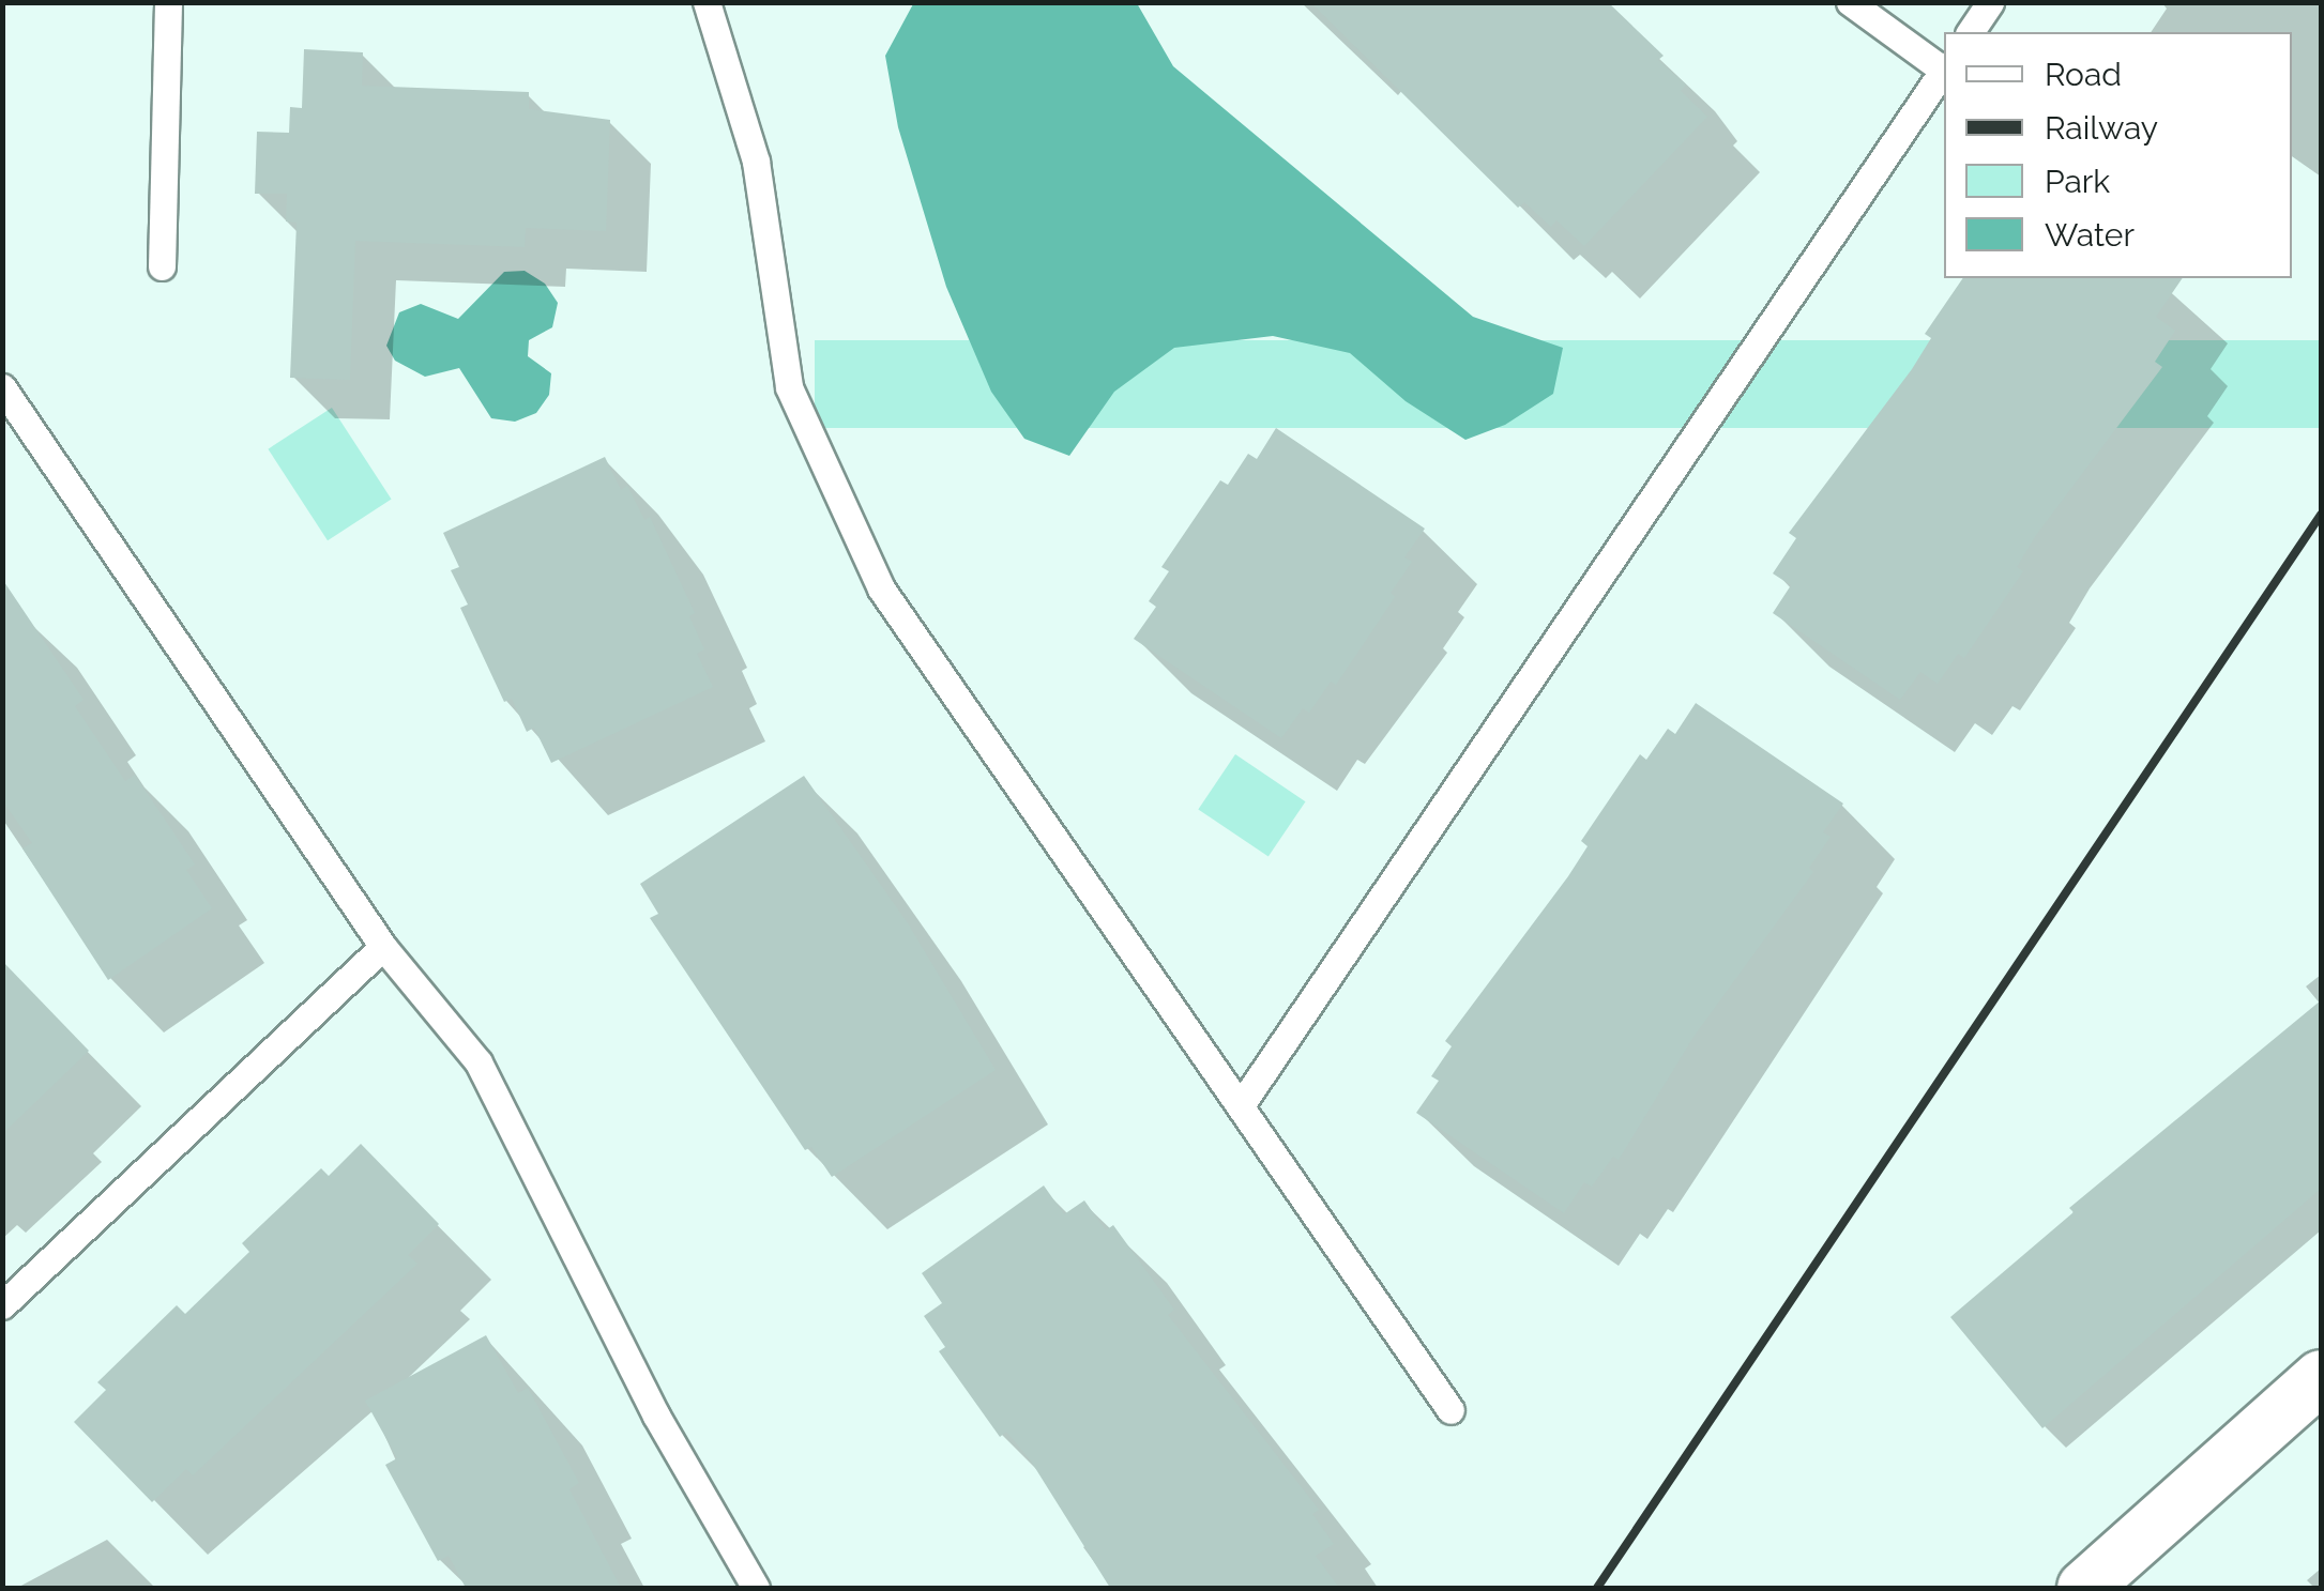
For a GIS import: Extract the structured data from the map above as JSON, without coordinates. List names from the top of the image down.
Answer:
{
  "legend": [
    "Road",
    "Railway",
    "Park",
    "Water"
  ]
}
